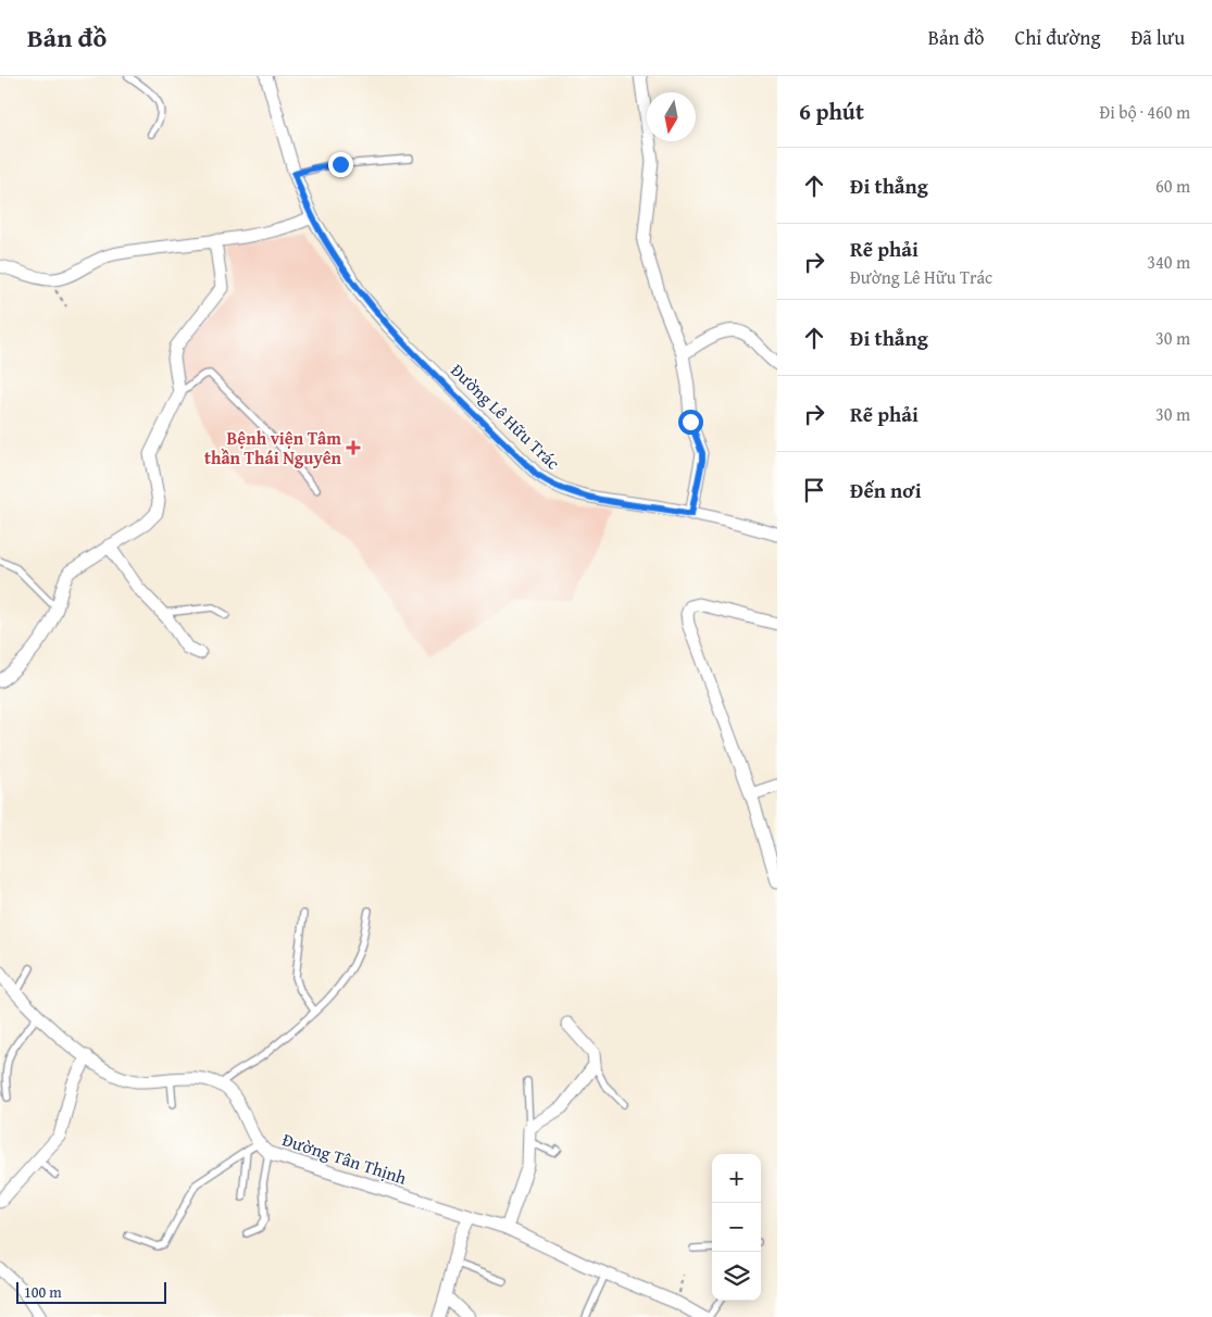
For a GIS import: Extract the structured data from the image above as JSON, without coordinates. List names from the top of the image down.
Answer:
{
  "streets": {
    "street": ["Đường Lê Hữu Trác", "Đường Tân Thịnh"]
  },
  "places": {
    "health": ["Bệnh viện Tâm thần Thái Nguyên"]
  },
  "scale_bar": "100 m",
  "north": "bottom",
  "page": {
    "header": "Bản đồ",
    "nav": ["Bản đồ", "Chỉ đường", "Đã lưu"],
    "heading": ["6 phút", "Đi bộ · 460 m"],
    "list": [
      ["Đi thẳng", "60 m"],
      ["Rẽ phải", "Đường Lê Hữu Trác", "340 m"],
      ["Đi thẳng", "30 m"],
      ["Rẽ phải", "30 m"],
      "Đến nơi"
    ],
    "map_buttons": ["+", "−"],
    "scale": "100 m"
  }
}
